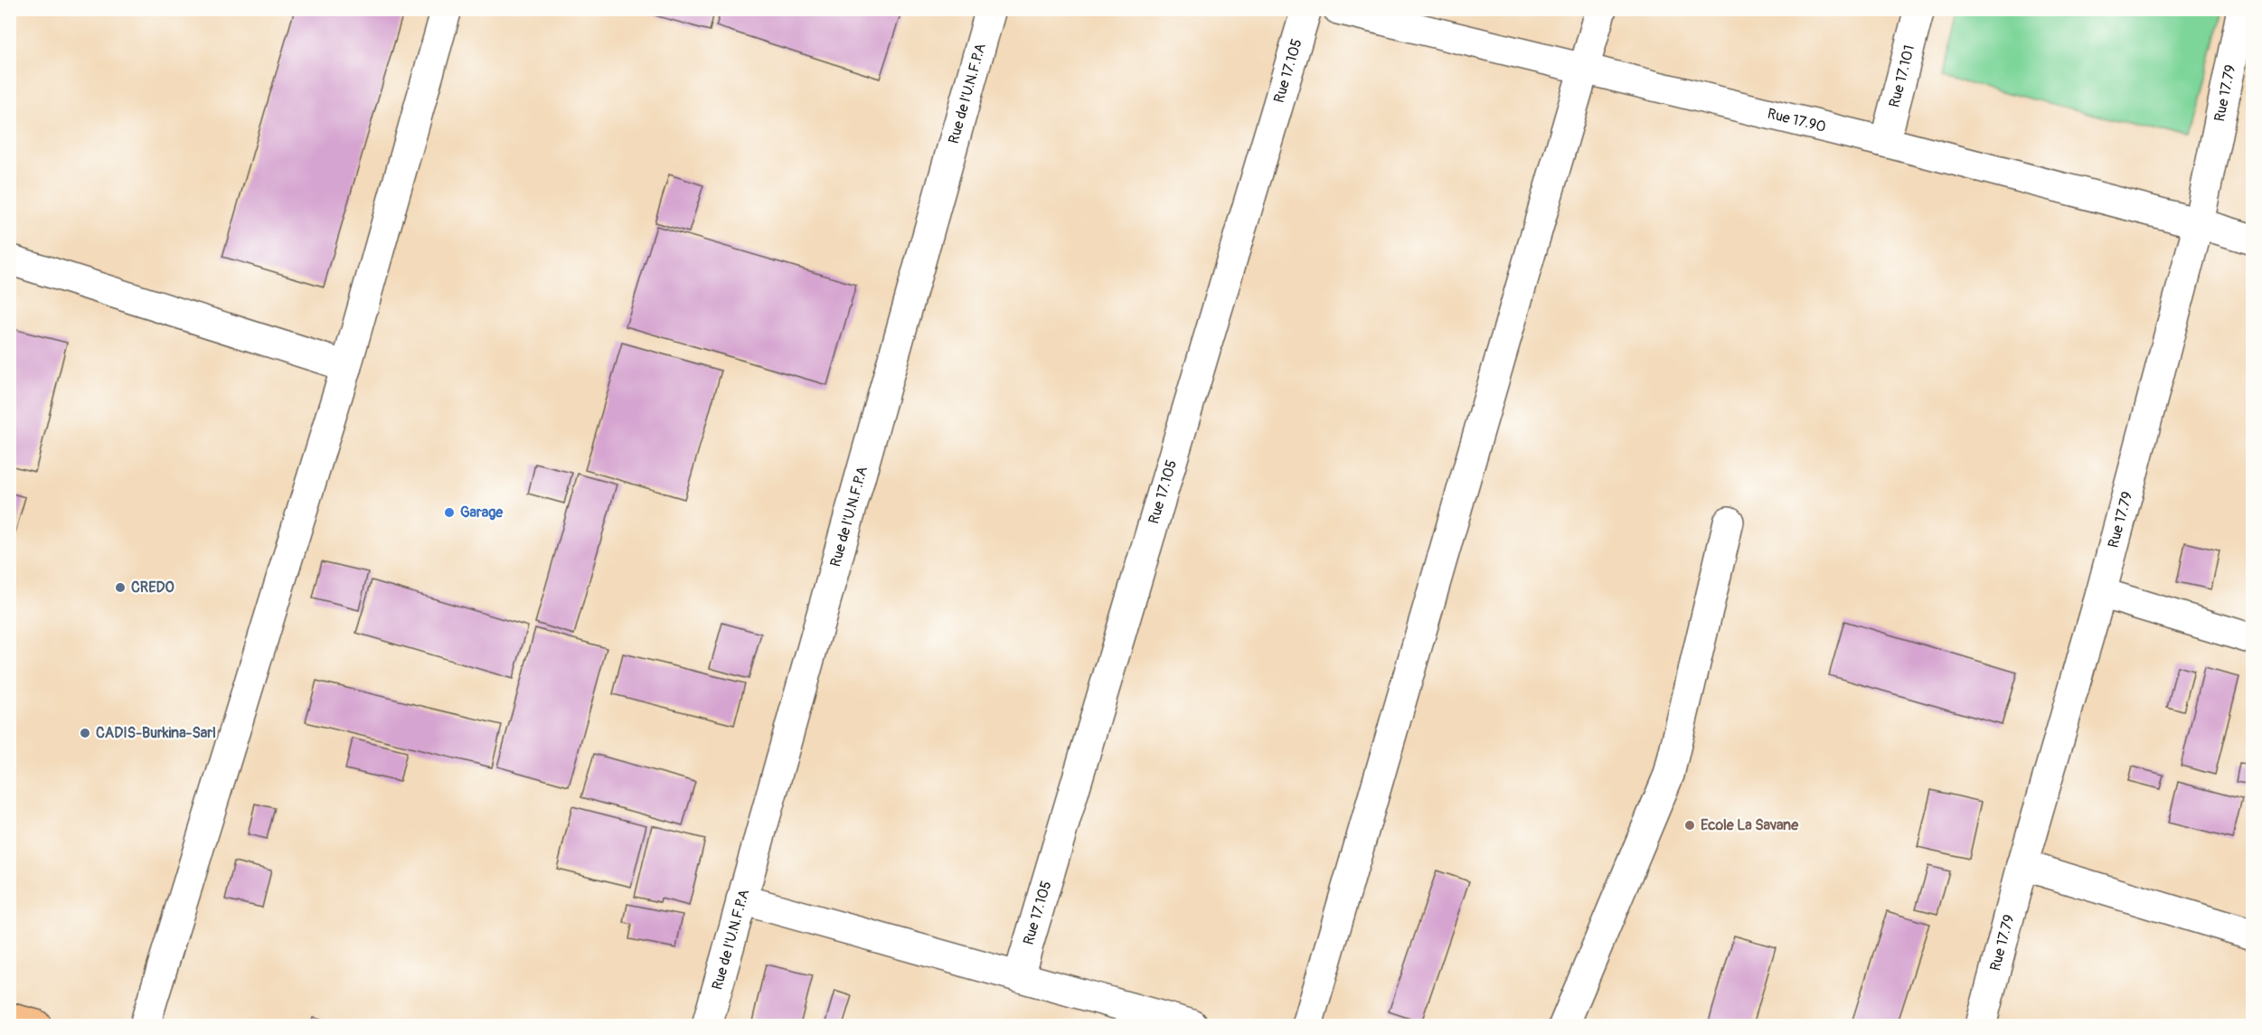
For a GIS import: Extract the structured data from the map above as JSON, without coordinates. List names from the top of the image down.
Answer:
{
  "streets": {
    "street": [
      "Rue 17.105",
      "Rue 17.101",
      "Rue 17.79",
      "Rue de l'U.N.F.P.A",
      "Rue 17.90"
    ]
  },
  "crossings": [
    ["Rue 17.101", "Rue 17.90"],
    ["Rue 17.79", "Rue 17.90"]
  ],
  "places": [
    "Garage",
    "CREDO",
    "CADIS-Burkina-Sarl",
    "Ecole La Savane"
  ]
}
